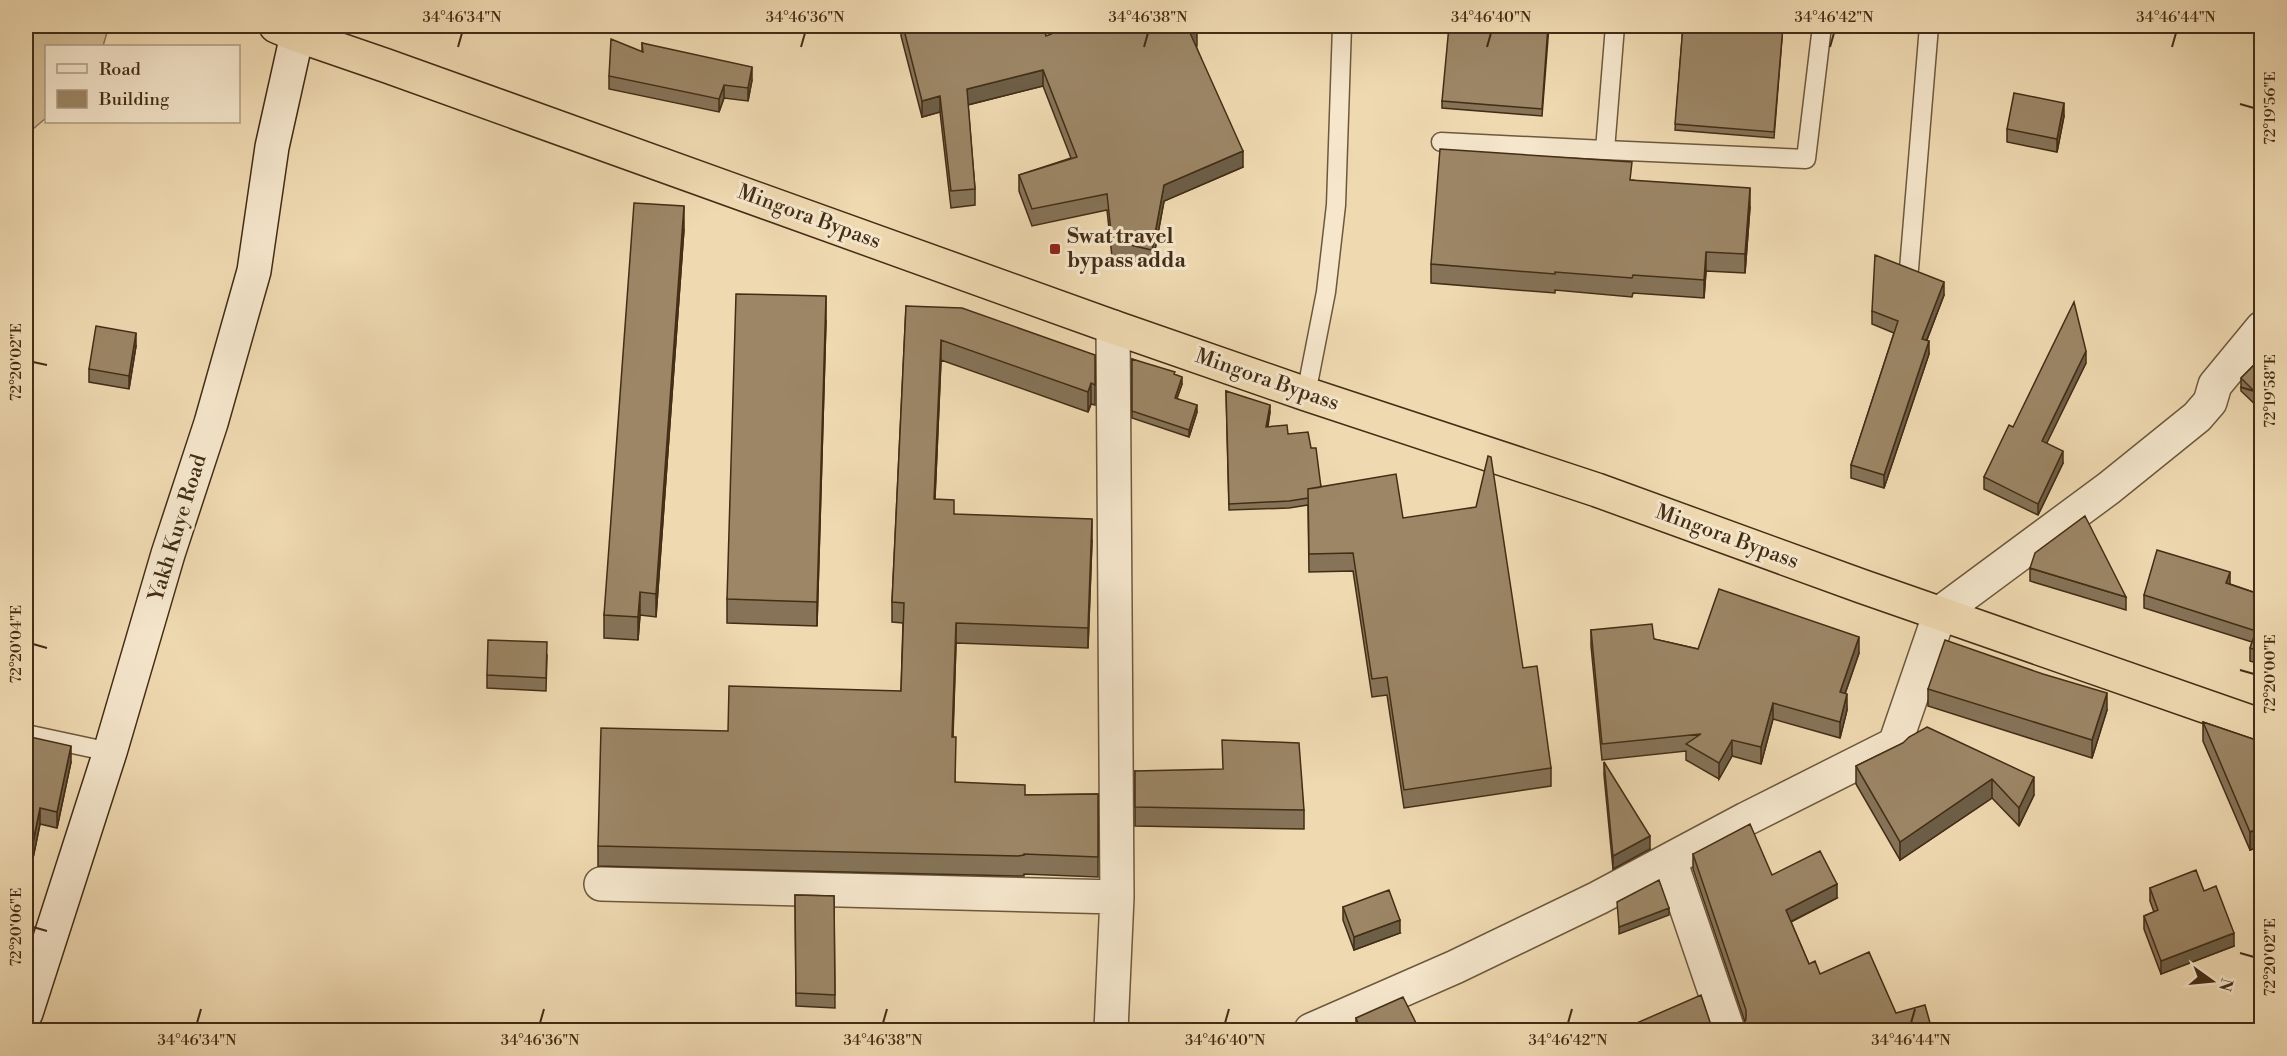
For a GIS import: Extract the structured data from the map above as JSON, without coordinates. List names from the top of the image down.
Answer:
{
  "streets": {
    "highway": ["Mingora Bypass"],
    "street": ["Yakh Kuye Road"]
  },
  "crossings": [
    ["Mingora Bypass", "Yakh Kuye Road"]
  ],
  "places": {
    "transit": ["Swat travel bypass adda"]
  },
  "legend": ["Road", "Building"],
  "north": "right",
  "coordinates": [
    "34°46'34\"N",
    "34°46'36\"N",
    "34°46'38\"N",
    "34°46'40\"N",
    "34°46'42\"N",
    "34°46'44\"N",
    "72°19'56\"E",
    "72°20'02\"E",
    "72°19'58\"E",
    "72°20'04\"E",
    "72°20'00\"E",
    "72°20'06\"E"
  ]
}
